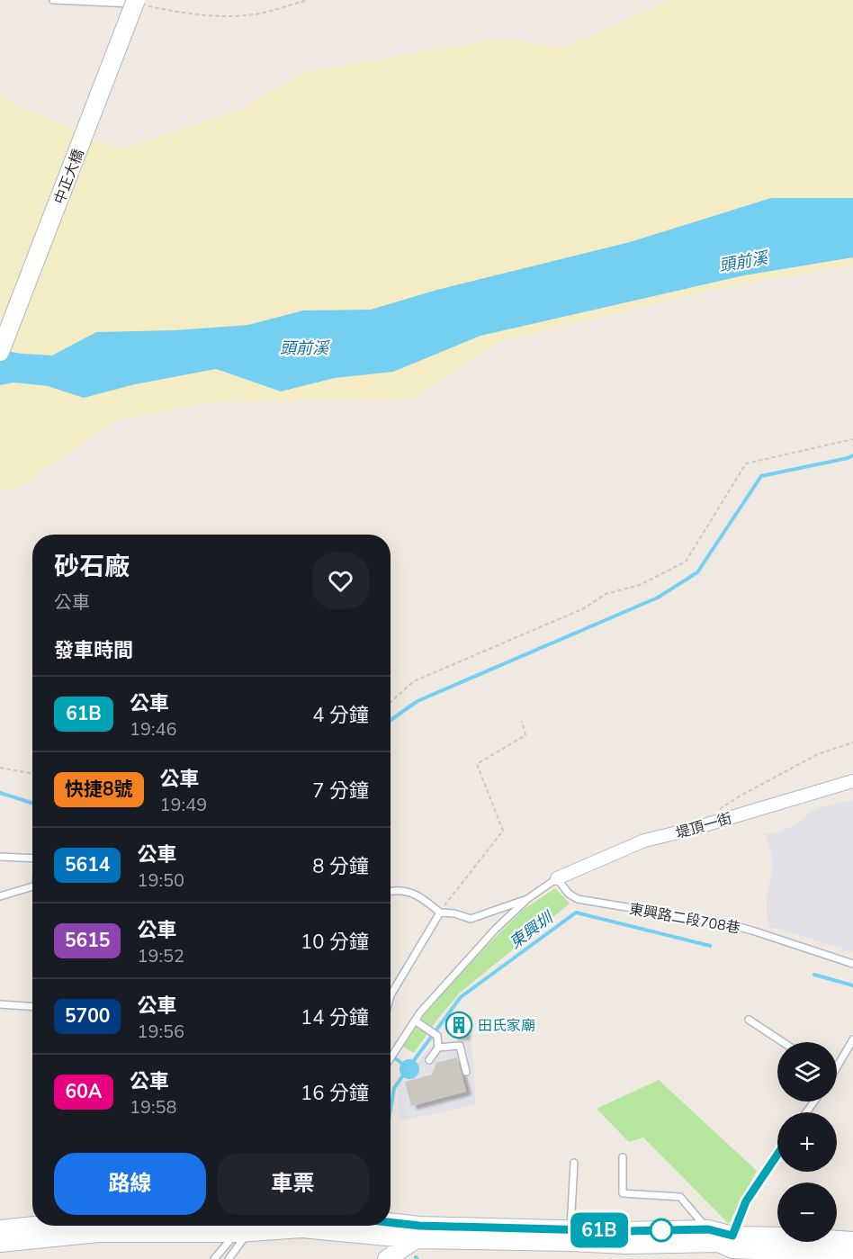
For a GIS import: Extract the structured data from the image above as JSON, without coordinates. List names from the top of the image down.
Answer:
{
  "streets": {
    "main road": ["中正大橋"],
    "street": ["堤頂一街"],
    "lane": ["東興路二段708巷"]
  },
  "crossings": [
    ["堤頂一街", "東興路二段708巷"]
  ],
  "water": ["頭前溪", "東興圳"],
  "places": {
    "building": ["田氏家廟"]
  },
  "lines": ["bus line 61B"],
  "page": {
    "on_map": "61B",
    "heading": [
      ["砂石廠", "公車"],
      "發車時間"
    ],
    "list": [
      {
        "mark": "61B",
        "name": "公車",
        "note": "19:46",
        "value": "4 分鐘"
      },
      {
        "mark": "快捷8號",
        "name": "公車",
        "note": "19:49",
        "value": "7 分鐘"
      },
      {
        "mark": "5614",
        "name": "公車",
        "note": "19:50",
        "value": "8 分鐘"
      },
      {
        "mark": "5615",
        "name": "公車",
        "note": "19:52",
        "value": "10 分鐘"
      },
      {
        "mark": "5700",
        "name": "公車",
        "note": "19:56",
        "value": "14 分鐘"
      },
      {
        "mark": "60A",
        "name": "公車",
        "note": "19:58",
        "value": "16 分鐘"
      }
    ],
    "map_buttons": ["+", "−"],
    "buttons": ["路線", "車票"]
  }
}
